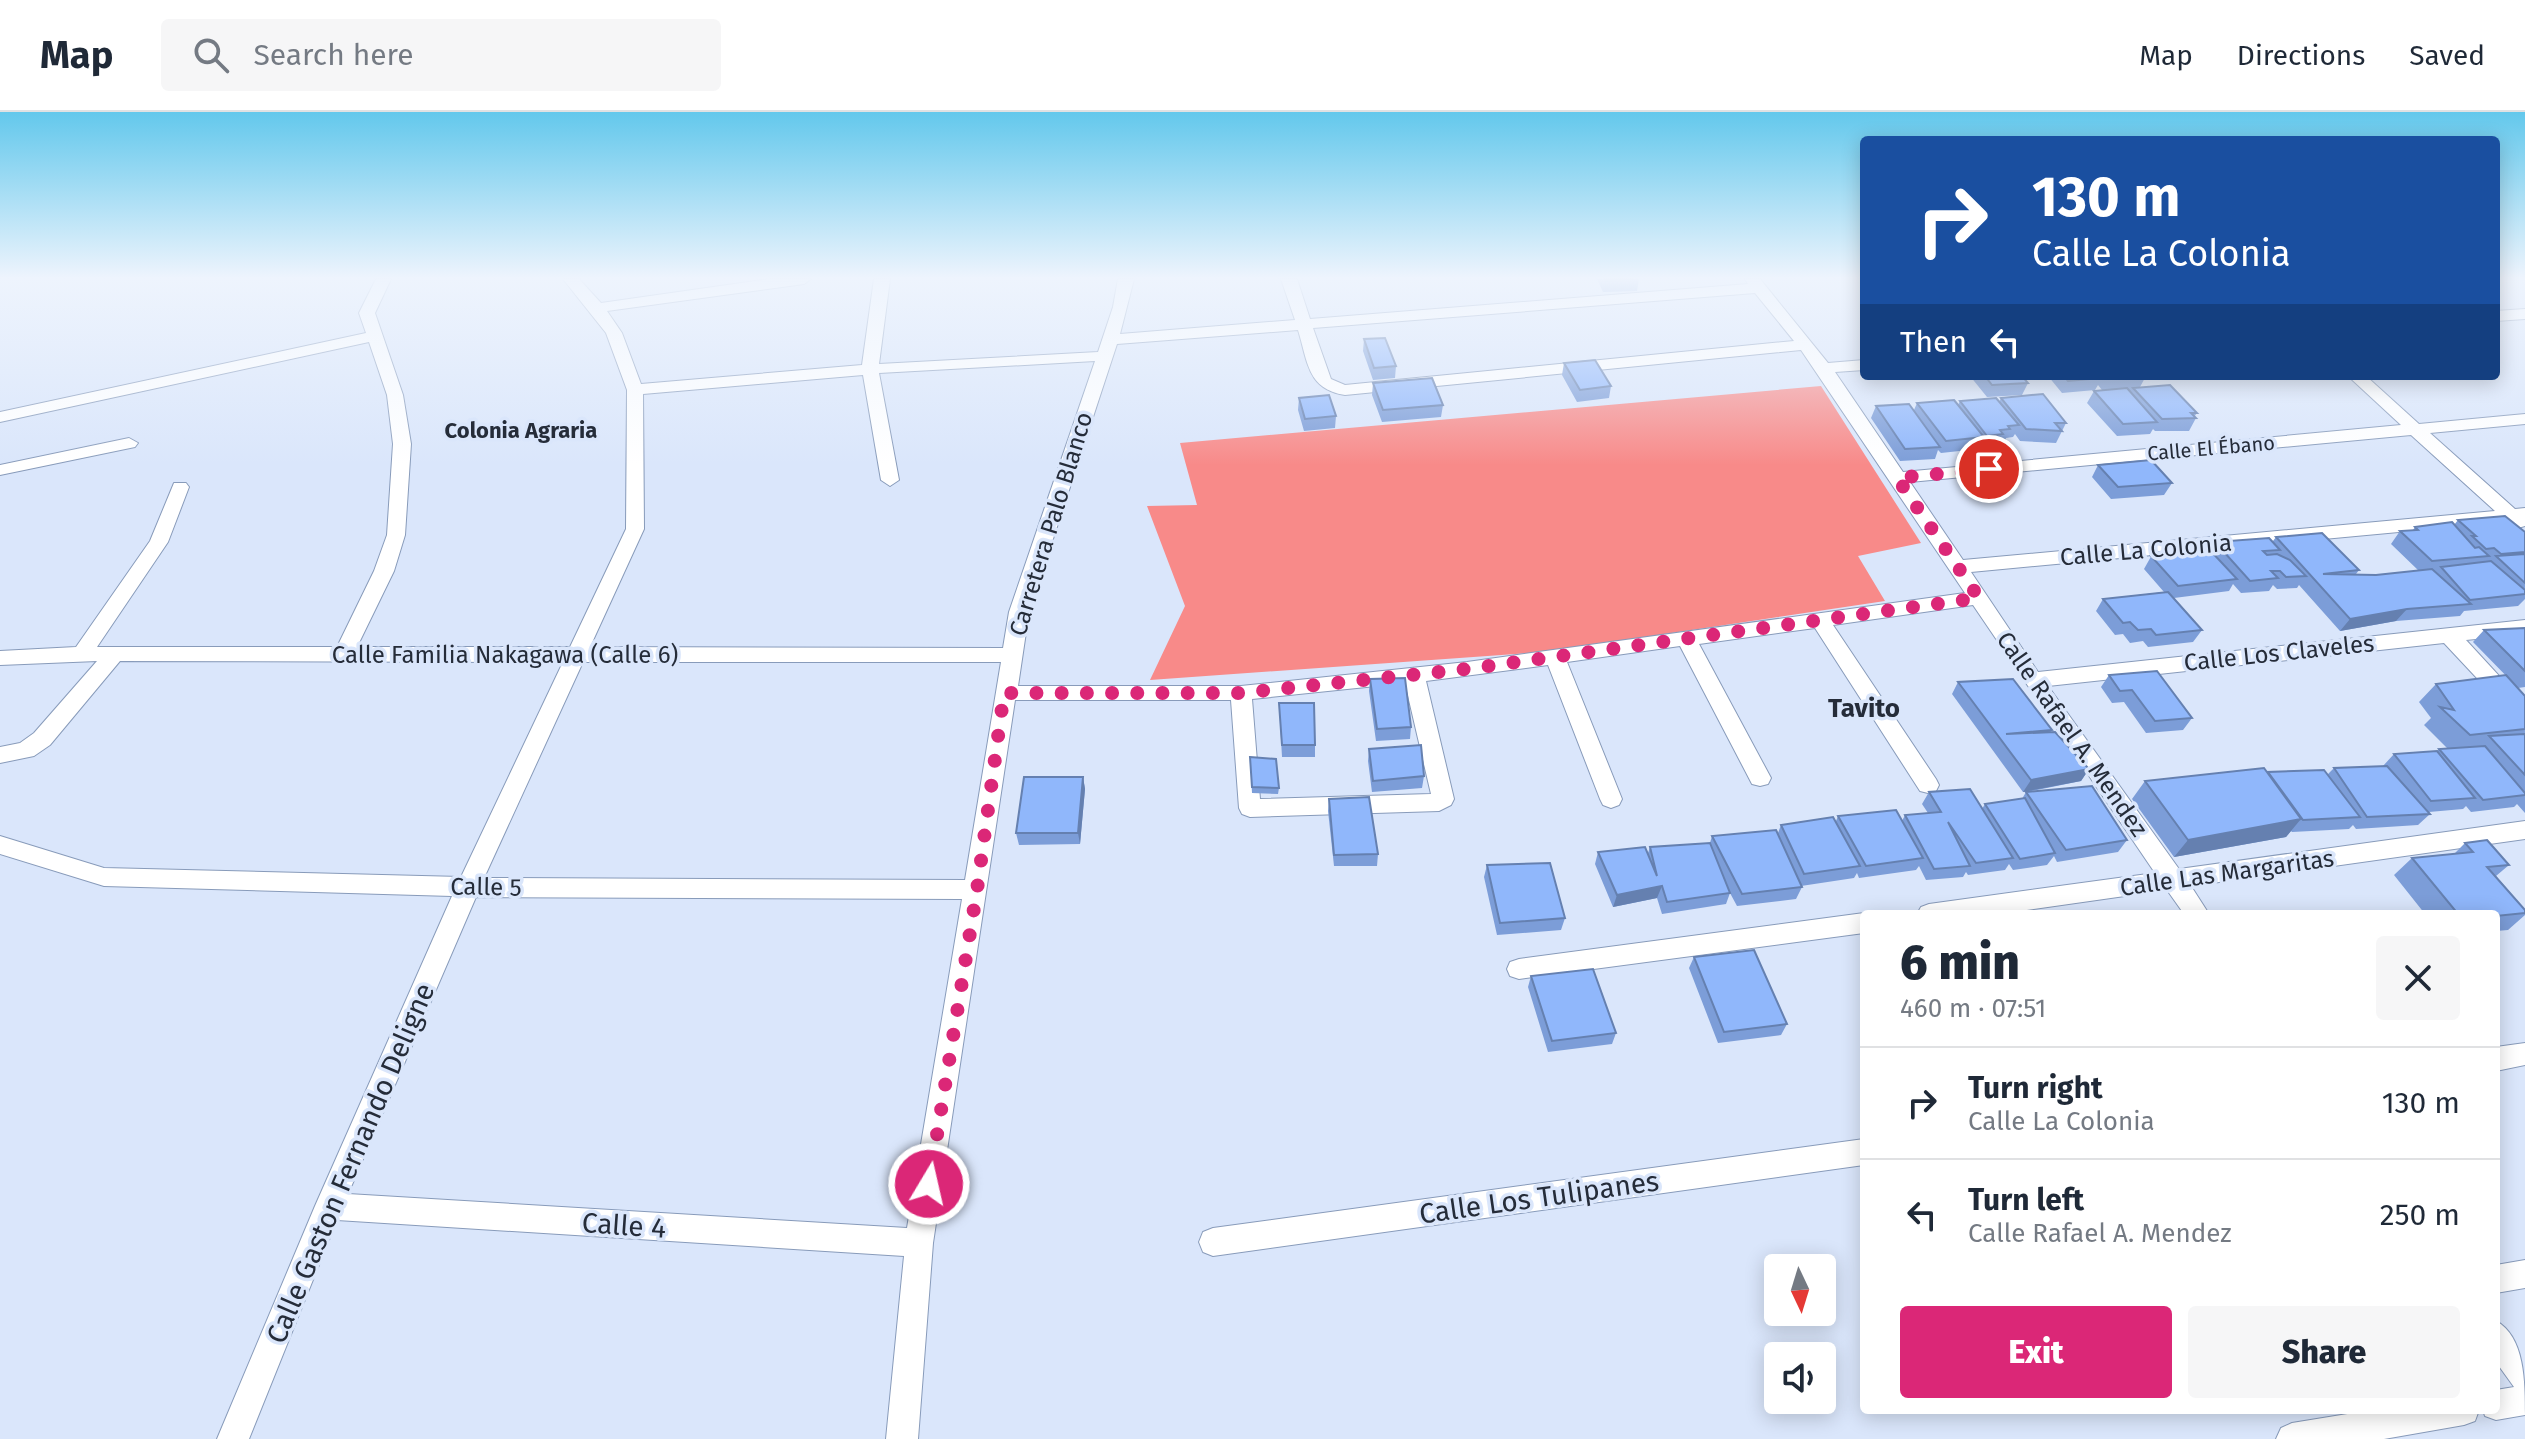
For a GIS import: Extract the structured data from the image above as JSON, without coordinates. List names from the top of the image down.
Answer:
{
  "streets": {
    "street": [
      "Calle El Ébano",
      "Carretera Palo Blanco",
      "Calle La Colonia",
      "Calle Los Claveles",
      "Calle Familia Nakagawa (Calle 6)",
      "Calle Rafael A. Mendez",
      "Calle Las Margaritas",
      "Calle 5",
      "Calle Gaston Fernando Deligne",
      "Calle Los Tulipanes",
      "Calle 4"
    ]
  },
  "crossings": [
    ["Calle El Ébano", "Calle Rafael A. Mendez"],
    ["Carretera Palo Blanco", "Calle Familia Nakagawa (Calle 6)"],
    ["Carretera Palo Blanco", "Calle 5"],
    ["Carretera Palo Blanco", "Calle 4"],
    ["Calle La Colonia", "Calle Rafael A. Mendez"],
    ["Calle Los Claveles", "Calle Rafael A. Mendez"],
    ["Calle Familia Nakagawa (Calle 6)", "Calle Gaston Fernando Deligne"],
    ["Calle Rafael A. Mendez", "Calle Las Margaritas"],
    ["Calle 5", "Calle Gaston Fernando Deligne"],
    ["Calle Gaston Fernando Deligne", "Calle 4"]
  ],
  "districts": ["Colonia Agraria", "Tavito"],
  "north": "bottom",
  "page": {
    "header": "Map",
    "search": "Search here",
    "nav": ["Map", "Directions", "Saved"],
    "turn": ["130 m", "Calle La Colonia"],
    "then": "Then",
    "heading": ["6 min", "460 m · 07:51"],
    "list": [
      {
        "name": "Turn right",
        "note": "Calle La Colonia",
        "value": "130 m"
      },
      {
        "name": "Turn left",
        "note": "Calle Rafael A. Mendez",
        "value": "250 m"
      }
    ],
    "buttons": ["Exit", "Share"]
  }
}
